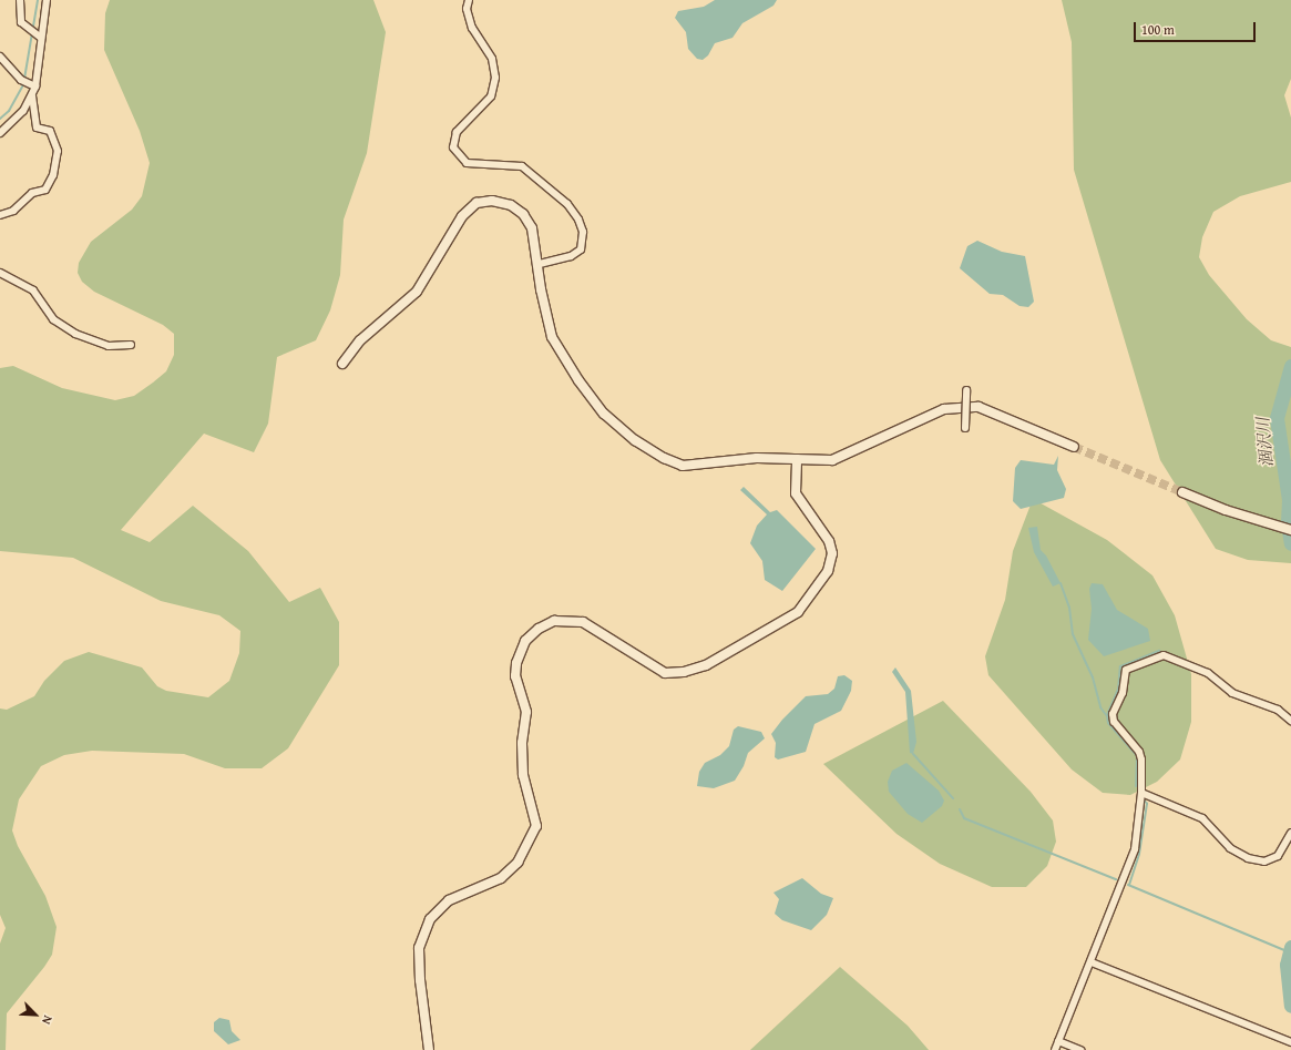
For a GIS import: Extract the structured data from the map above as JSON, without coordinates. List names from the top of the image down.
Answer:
{
  "water": ["涸沢川"],
  "scale_bar": "100 m",
  "north": "bottom right"
}
